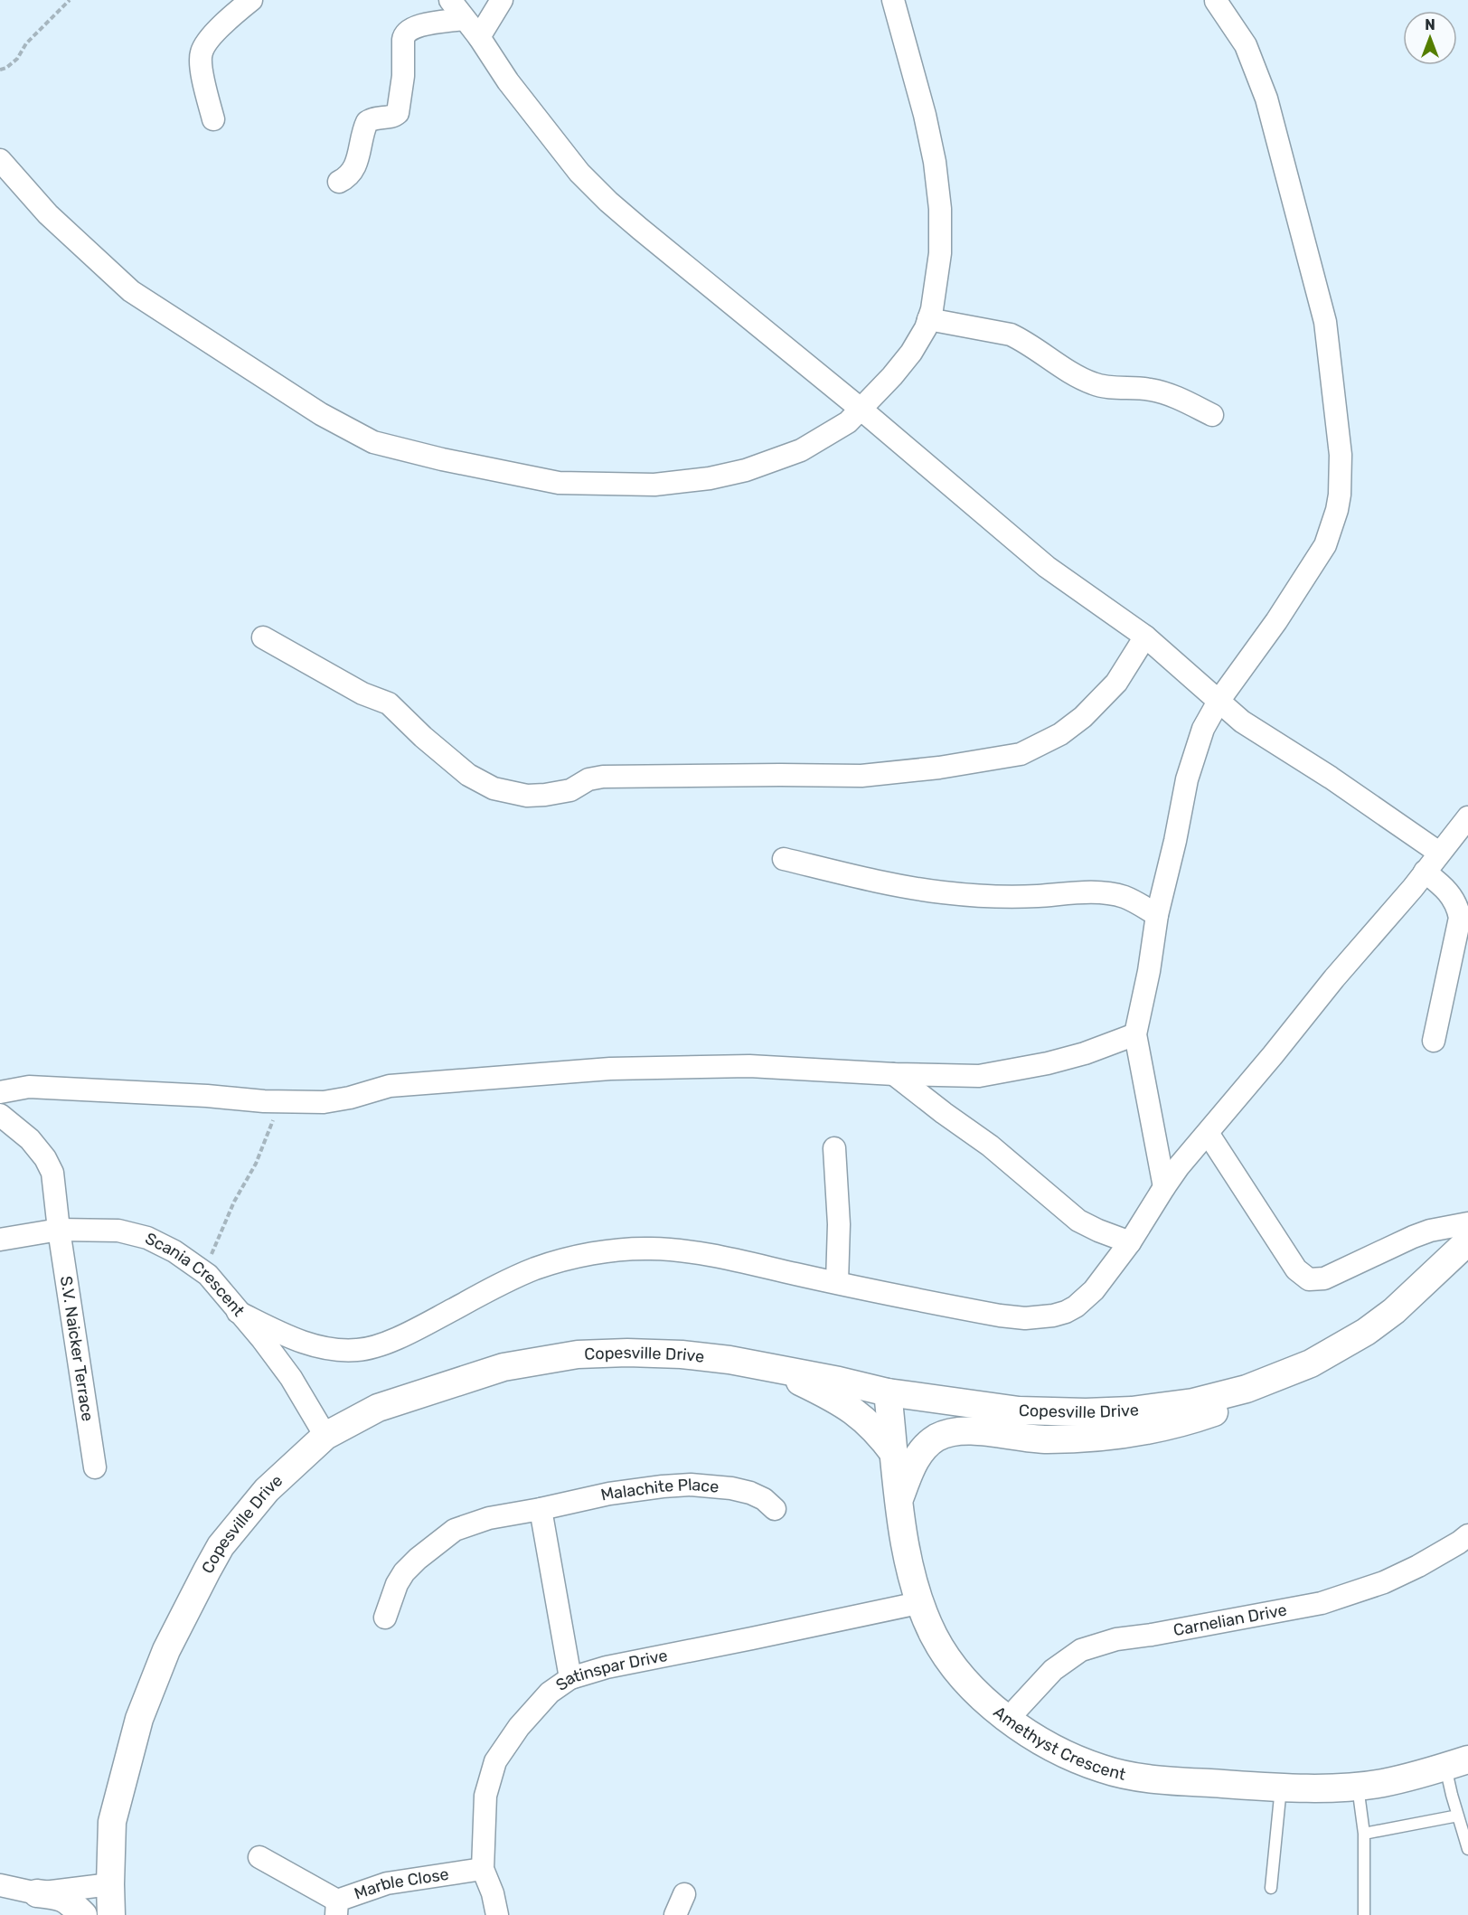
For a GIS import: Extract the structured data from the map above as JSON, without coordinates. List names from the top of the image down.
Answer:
{
  "streets": {
    "street": [
      "Scania Crescent",
      "S.V. Naicker Terrace",
      "Copesville Drive",
      "Malachite Place",
      "Carnelian Drive",
      "Satinspar Drive",
      "Amethyst Crescent",
      "Marble Close"
    ]
  },
  "crossings": [
    ["Scania Crescent", "S.V. Naicker Terrace"],
    ["Scania Crescent", "Copesville Drive"],
    ["Copesville Drive", "Amethyst Crescent"],
    ["Carnelian Drive", "Amethyst Crescent"],
    ["Satinspar Drive", "Amethyst Crescent"],
    ["Satinspar Drive", "Marble Close"]
  ],
  "north": "top"
}
